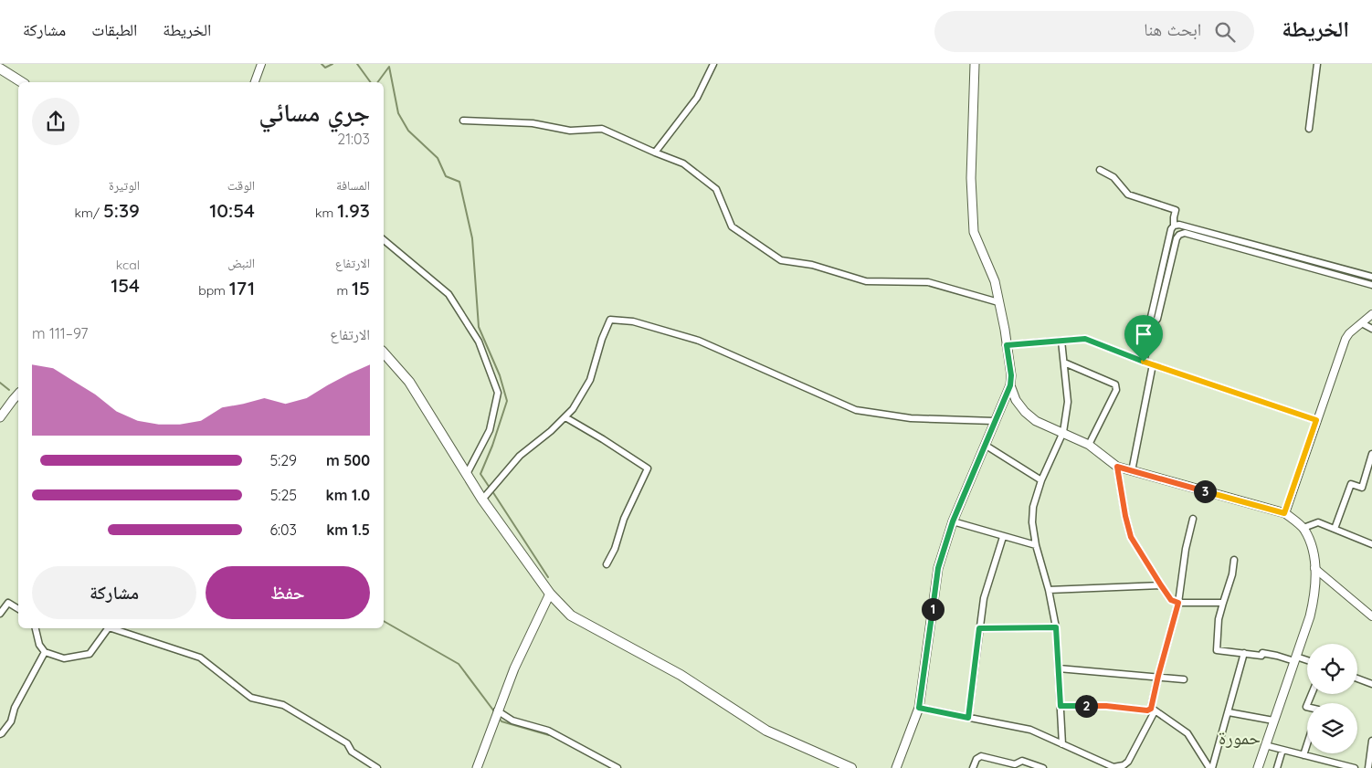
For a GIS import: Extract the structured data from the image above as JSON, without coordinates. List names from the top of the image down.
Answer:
{
  "districts": ["حمورة"],
  "page": {
    "header": "الخريطة",
    "search": "ابحث هنا",
    "nav": ["الخريطة", "الطبقات", "مشاركة"],
    "heading": ["جري مسائي", "21:03"],
    "stats": [
      ["المسافة", "1.93 km"],
      ["الوقت", "10:54"],
      ["الوتيرة", "5:39 /km"],
      ["الارتفاع", "15 m"],
      ["النبض", "171 bpm"],
      ["kcal", "154"]
    ],
    "chart": ["الارتفاع", "97–111 m"],
    "list": [
      {
        "name": "500 m",
        "note": "5:29"
      },
      {
        "name": "1.0 km",
        "note": "5:25"
      },
      {
        "name": "1.5 km",
        "note": "6:03"
      }
    ],
    "pins": ["3", "1", "2"],
    "buttons": ["حفظ", "مشاركة"]
  }
}
